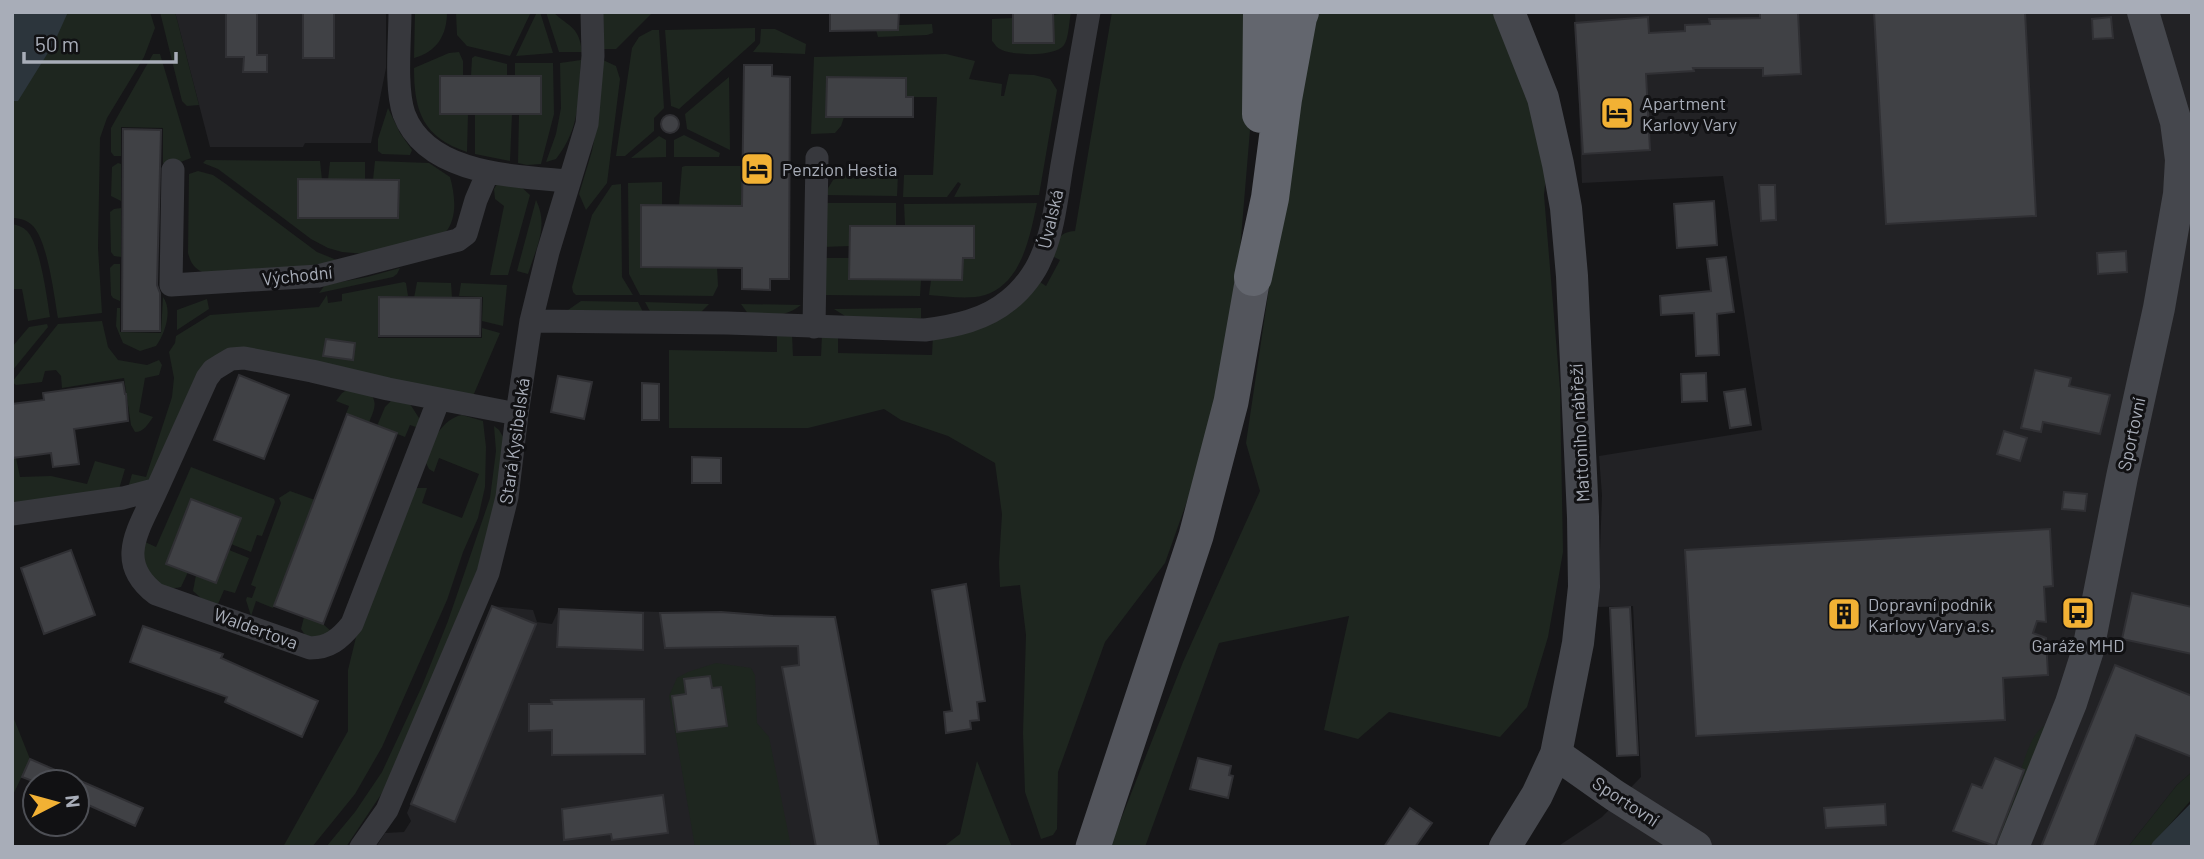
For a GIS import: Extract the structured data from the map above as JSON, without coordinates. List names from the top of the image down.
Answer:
{
  "streets": {
    "street": [
      "Úvalská",
      "Východní",
      "Mattoniho nábřeží",
      "Sportovní",
      "Stará Kysibelská",
      "Waldertova"
    ]
  },
  "crossings": [
    ["Úvalská", "Stará Kysibelská"],
    ["Mattoniho nábřeží", "Sportovní"],
    ["Stará Kysibelská", "Waldertova"]
  ],
  "places": {
    "hotel": ["Apartment Karlovy Vary", "Penzion Hestia"],
    "bus stop": ["Garáže MHD"],
    "building": ["Dopravní podnik Karlovy Vary a.s."]
  },
  "scale_bar": "50 m",
  "north": "right"
}
